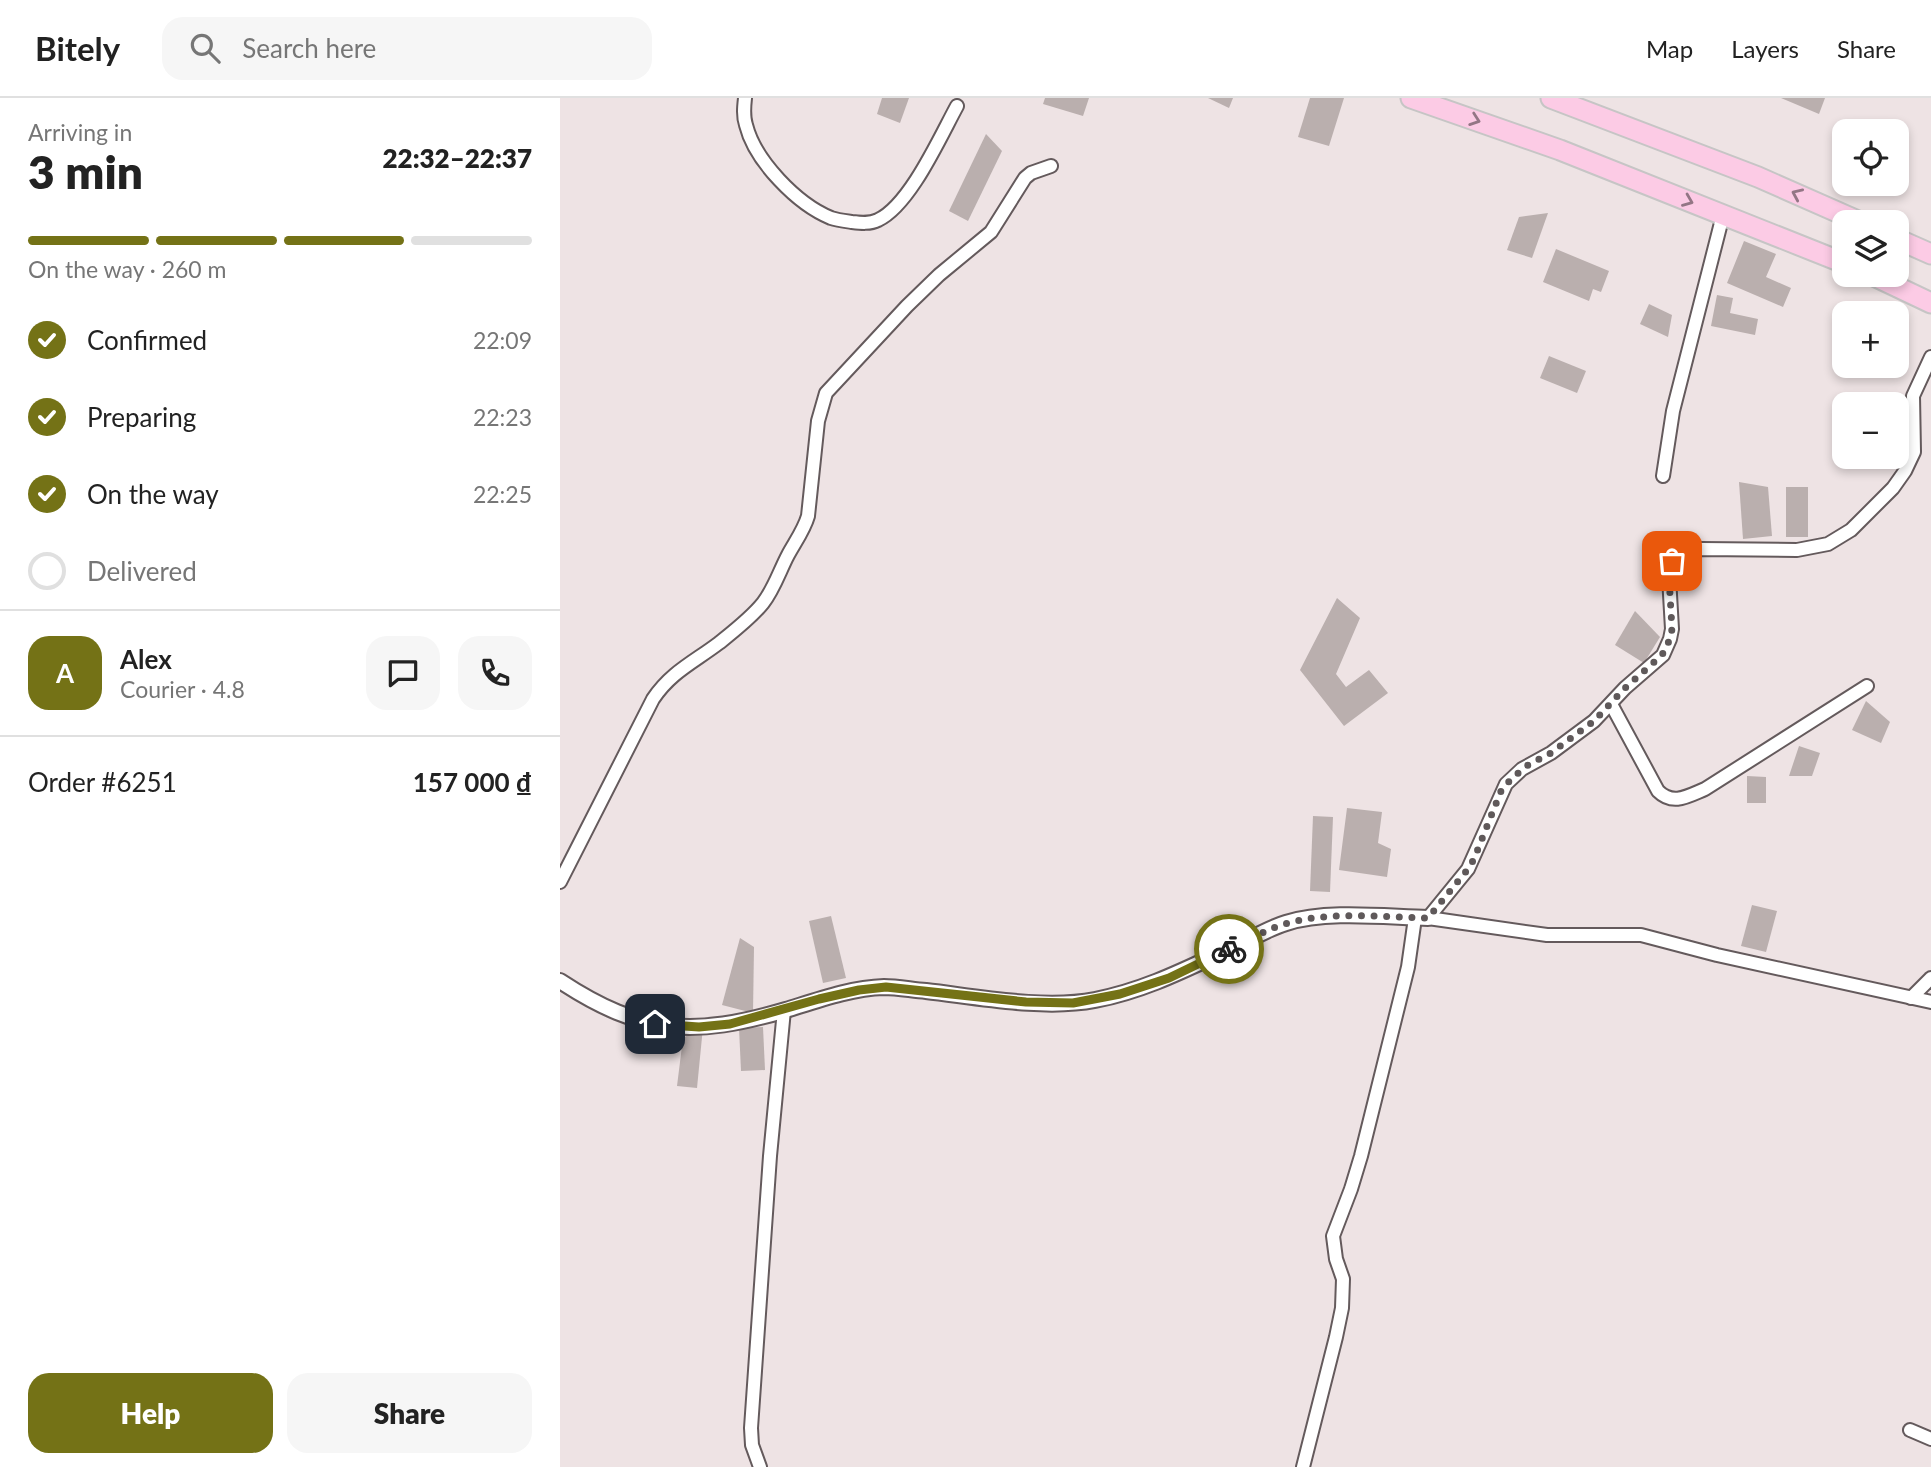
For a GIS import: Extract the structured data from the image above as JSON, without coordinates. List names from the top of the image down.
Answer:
{
  "page": {
    "header": "Bitely",
    "search": "Search here",
    "nav": ["Map", "Layers", "Share"],
    "heading": ["3 min", "Arriving in", "22:32–22:37"],
    "panel": [
      "Alex",
      "Courier · 4.8",
      "Order #6251",
      "157 000 ₫"
    ],
    "map_buttons": ["+", "−"],
    "bar": "On the way · 260 m",
    "list": [
      ["Confirmed", "22:09"],
      ["Preparing", "22:23"],
      ["On the way", "22:25"],
      "Delivered"
    ],
    "round": "A",
    "buttons": ["Help", "Share"]
  }
}
